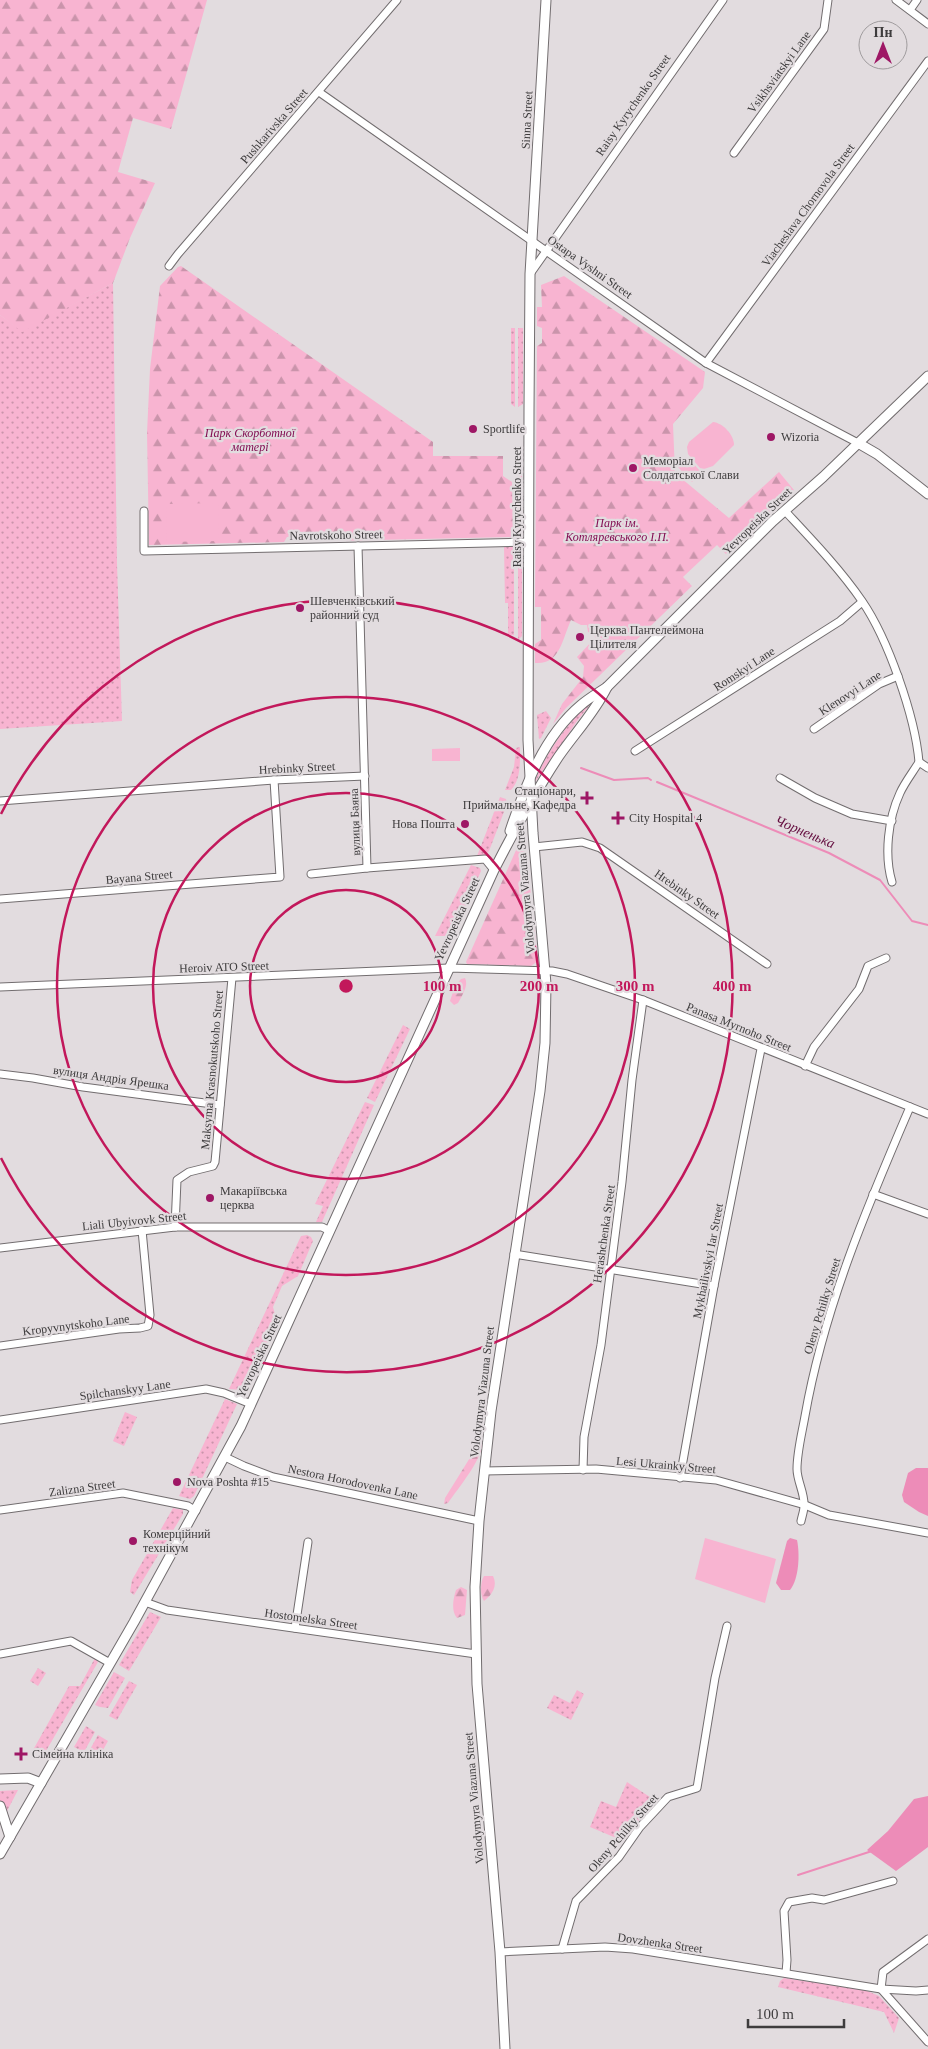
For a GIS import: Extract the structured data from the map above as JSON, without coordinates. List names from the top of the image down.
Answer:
{
  "streets": {
    "main road": [
      "Raisy Kyrychenko Street",
      "Sinna Street",
      "Yevropeiska Street",
      "Volodymyra Viazuna Street"
    ],
    "street": [
      "Vsikhsviatskyi Lane",
      "Pushkarivska Street",
      "Viacheslava Chornovola Street",
      "Ostapa Vyshni Street",
      "Navrotskoho Street",
      "Romskyi Lane",
      "Klenovyi Lane",
      "Hrebinky Street",
      "вулиця Баяна",
      "Bayana Street",
      "Heroiv ATO Street",
      "Panasa Myrnoho Street",
      "Maksyma Krasnokutskoho Street",
      "вулиця Андрія Ярешка",
      "Liali Ubyivovk Street",
      "Herashchenka Street",
      "Mykhailivskyi Iar Street",
      "Oleny Pchilky Street",
      "Kropyvnytskoho Lane",
      "Spilchanskyy Lane",
      "Lesi Ukrainky Street",
      "Nestora Horodovenka Lane",
      "Zalizna Street",
      "Hostomelska Street",
      "Dovzhenka Street"
    ]
  },
  "crossings": [
    ["Raisy Kyrychenko Street", "Sinna Street"],
    ["Raisy Kyrychenko Street", "Ostapa Vyshni Street"],
    ["Raisy Kyrychenko Street", "Navrotskoho Street"],
    ["Raisy Kyrychenko Street", "Volodymyra Viazuna Street"],
    ["Sinna Street", "Ostapa Vyshni Street"],
    ["Pushkarivska Street", "Ostapa Vyshni Street"],
    ["Viacheslava Chornovola Street", "Ostapa Vyshni Street"],
    ["Ostapa Vyshni Street", "Yevropeiska Street"],
    ["Yevropeiska Street", "Volodymyra Viazuna Street"],
    ["Yevropeiska Street", "Heroiv ATO Street"],
    ["Yevropeiska Street", "Panasa Myrnoho Street"],
    ["Yevropeiska Street", "Liali Ubyivovk Street"],
    ["Yevropeiska Street", "Spilchanskyy Lane"],
    ["Yevropeiska Street", "Nestora Horodovenka Lane"],
    ["Yevropeiska Street", "Zalizna Street"],
    ["Yevropeiska Street", "Hostomelska Street"],
    ["Hrebinky Street", "вулиця Баяна"],
    ["Hrebinky Street", "Bayana Street"],
    ["Hrebinky Street", "Volodymyra Viazuna Street"],
    ["Volodymyra Viazuna Street", "Panasa Myrnoho Street"],
    ["Volodymyra Viazuna Street", "Lesi Ukrainky Street"],
    ["Volodymyra Viazuna Street", "Nestora Horodovenka Lane"],
    ["Volodymyra Viazuna Street", "Hostomelska Street"],
    ["Volodymyra Viazuna Street", "Dovzhenka Street"],
    ["Heroiv ATO Street", "Panasa Myrnoho Street"],
    ["Heroiv ATO Street", "Maksyma Krasnokutskoho Street"],
    ["Panasa Myrnoho Street", "Herashchenka Street"],
    ["Panasa Myrnoho Street", "Mykhailivskyi Iar Street"],
    ["Panasa Myrnoho Street", "Oleny Pchilky Street"],
    ["Maksyma Krasnokutskoho Street", "вулиця Андрія Ярешка"],
    ["Maksyma Krasnokutskoho Street", "Liali Ubyivovk Street"],
    ["Liali Ubyivovk Street", "Kropyvnytskoho Lane"],
    ["Herashchenka Street", "Lesi Ukrainky Street"],
    ["Mykhailivskyi Iar Street", "Lesi Ukrainky Street"],
    ["Oleny Pchilky Street", "Lesi Ukrainky Street"],
    ["Oleny Pchilky Street", "Dovzhenka Street"]
  ],
  "water": ["Чорненька"],
  "parks": ["Парк Скорботної матері", "Парк ім. Котляревського І.П."],
  "places": {
    "other": [
      "Sportlife",
      "Wizoria",
      "Меморіал Солдатської Слави",
      "Шевченківський районний суд",
      "Церква Пантелеймона Цілителя",
      "Нова Пошта",
      "Макаріївська церква",
      "Nova Poshta #15",
      "Комерційний технікум"
    ],
    "health": ["Стаціонари, Приймальне, Кафедра", "City Hospital 4", "Сімейна клініка"]
  },
  "scale_bar": "100 m",
  "north": "top",
  "rings": [
    "100 m",
    "200 m",
    "300 m",
    "400 m"
  ]
}
